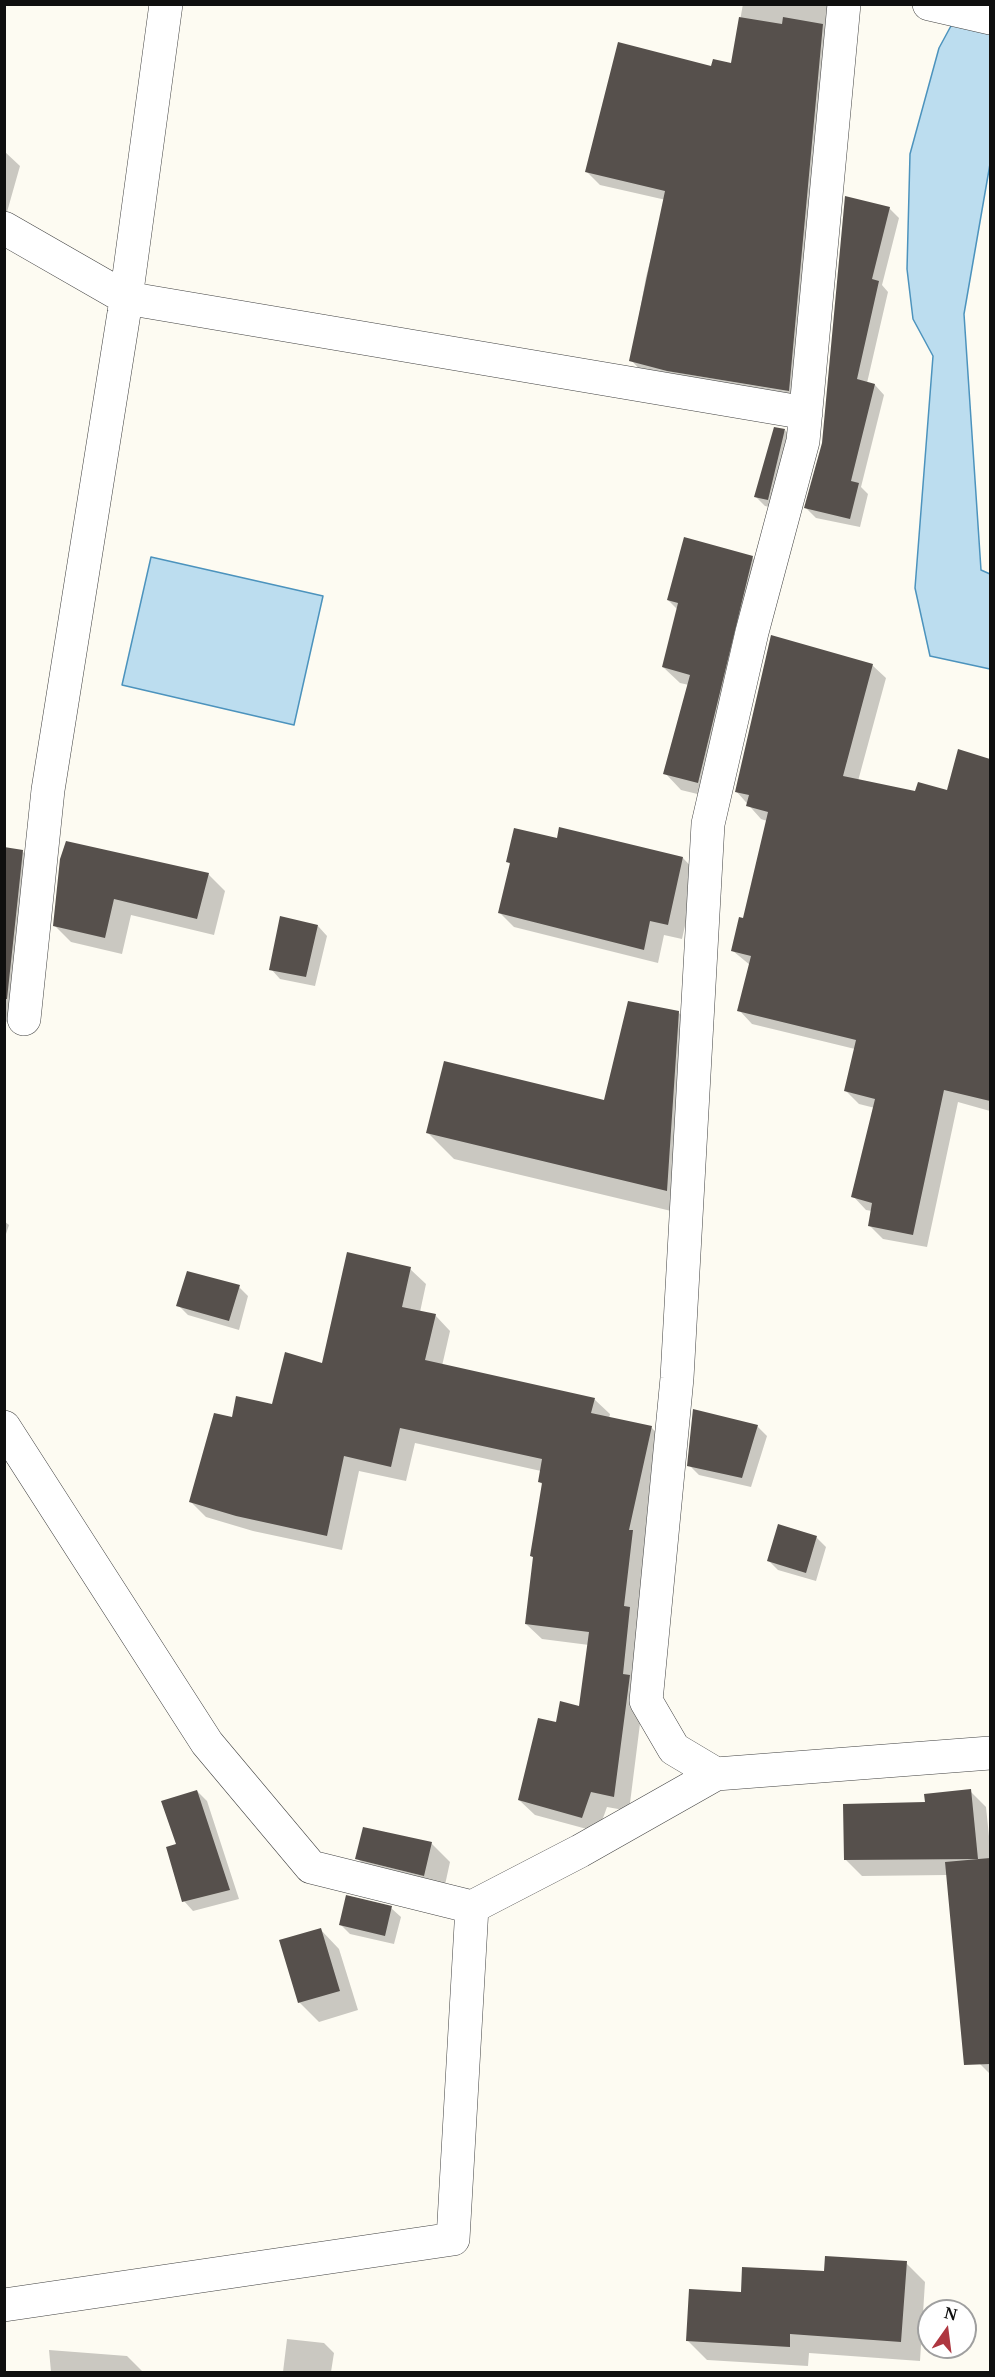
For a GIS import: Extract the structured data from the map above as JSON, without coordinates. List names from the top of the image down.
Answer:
{
  "north": "top"
}
